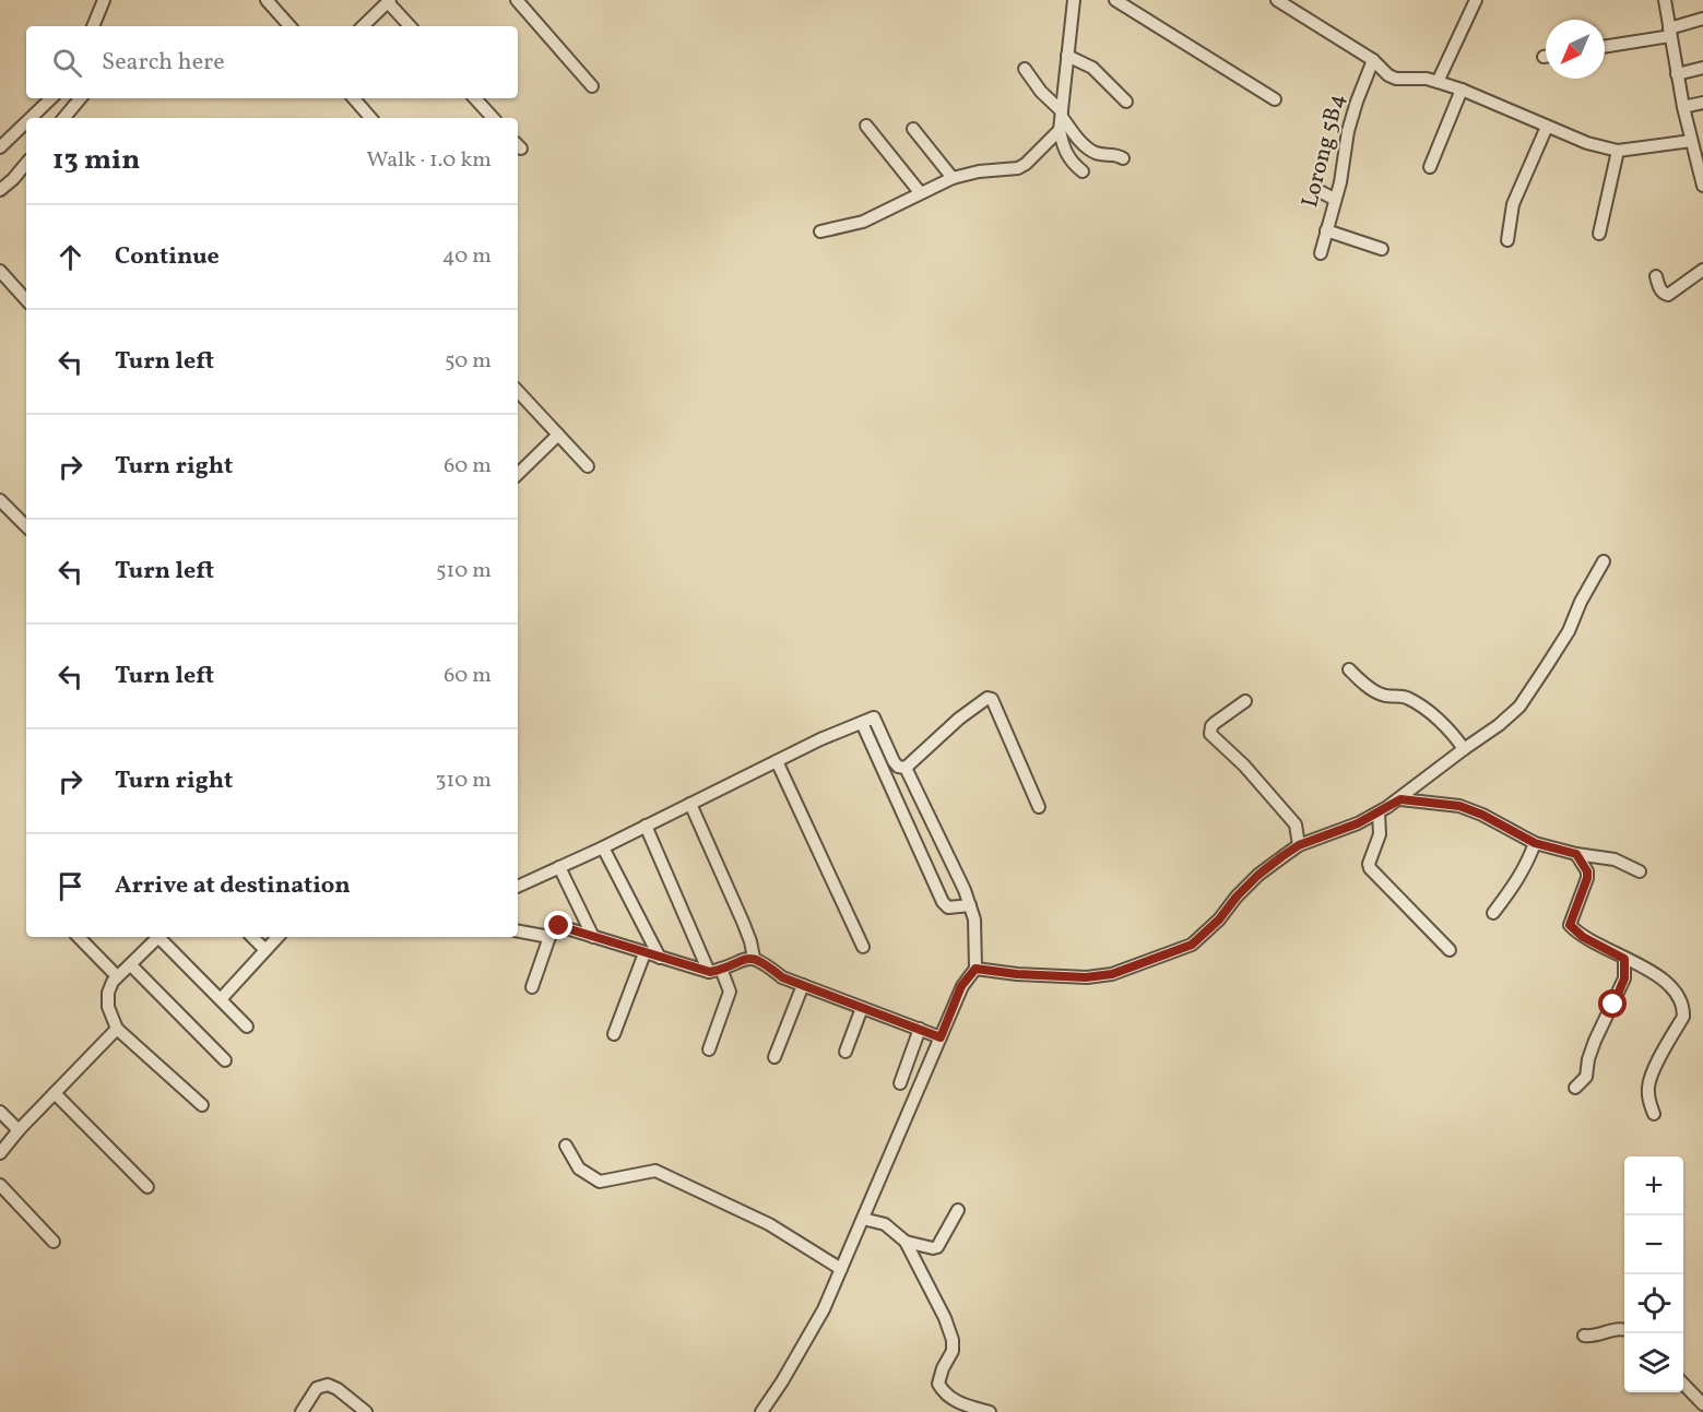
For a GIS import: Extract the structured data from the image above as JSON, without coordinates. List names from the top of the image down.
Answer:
{
  "streets": {
    "street": ["Lorong 5B4"]
  },
  "north": "bottom left",
  "page": {
    "search": "Search here",
    "heading": ["13 min", "Walk · 1.0 km"],
    "list": [
      ["Continue", "40 m"],
      ["Turn left", "50 m"],
      ["Turn right", "60 m"],
      ["Turn left", "510 m"],
      ["Turn left", "60 m"],
      ["Turn right", "310 m"],
      "Arrive at destination"
    ],
    "map_buttons": ["+", "−"]
  }
}
